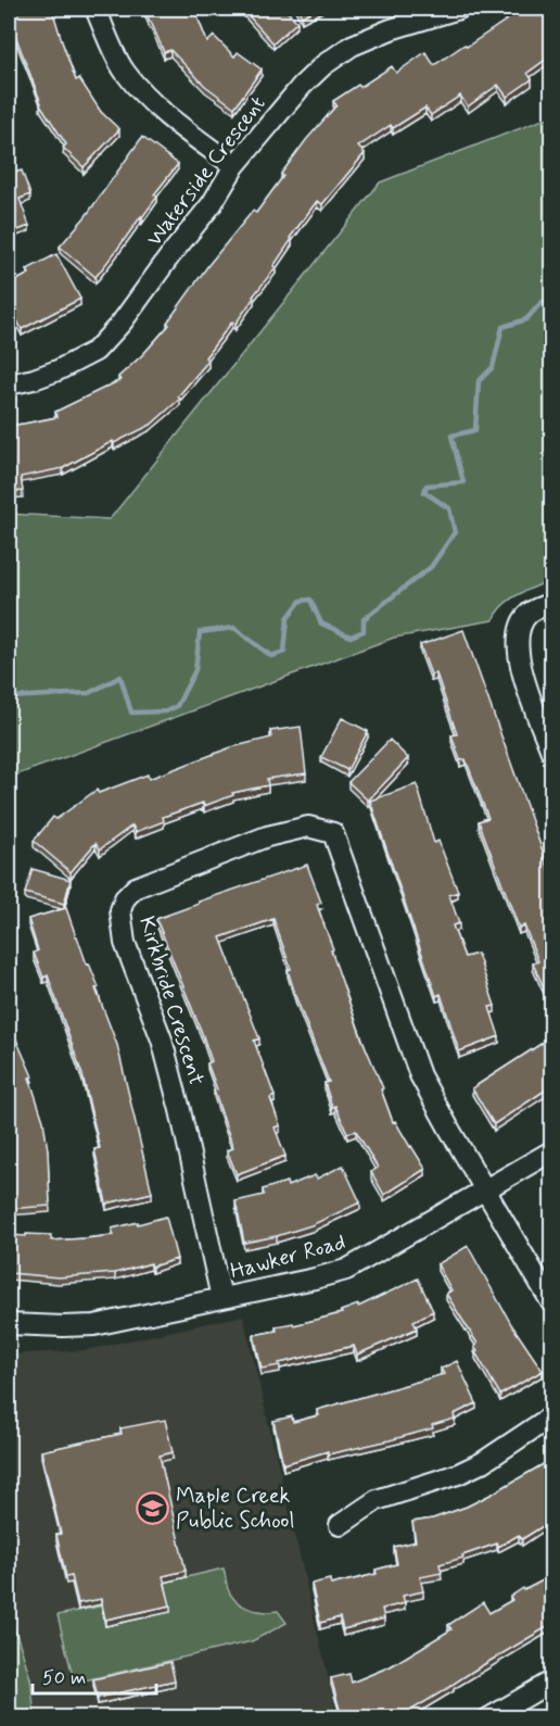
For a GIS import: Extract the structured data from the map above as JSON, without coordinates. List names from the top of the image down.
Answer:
{
  "streets": {
    "street": ["Waterside Crescent", "Kirkbride Crescent", "Hawker Road"]
  },
  "crossings": [
    ["Kirkbride Crescent", "Hawker Road"]
  ],
  "places": {
    "school or university": ["Maple Creek Public School"]
  },
  "scale_bar": "50 m"
}
